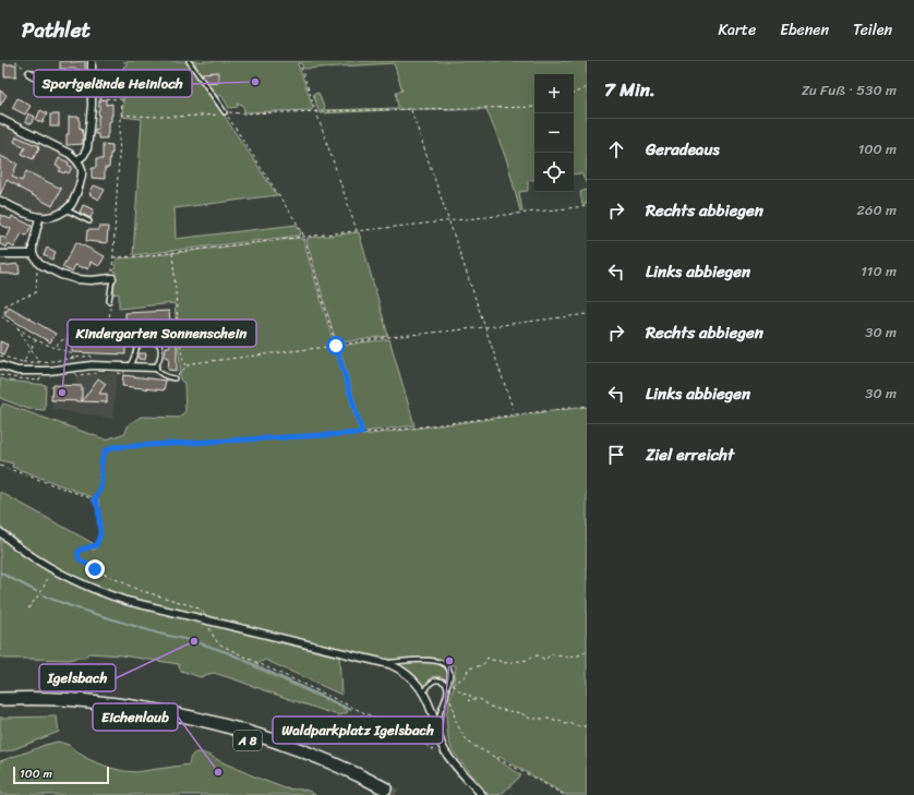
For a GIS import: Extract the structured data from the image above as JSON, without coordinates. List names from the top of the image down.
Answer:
{
  "streets": {
    "highway": ["A 8"]
  },
  "places": [
    "Sportgelände Heinloch",
    "Kindergarten Sonnenschein",
    "Igelsbach",
    "Waldparkplatz Igelsbach",
    "Eichenlaub"
  ],
  "scale_bar": "100 m",
  "page": {
    "header": "Pathlet",
    "nav": ["Karte", "Ebenen", "Teilen"],
    "heading": ["7 Min.", "Zu Fuß · 530 m"],
    "map_buttons": ["+", "−"],
    "list": [
      ["Geradeaus", "100 m"],
      ["Rechts abbiegen", "260 m"],
      ["Links abbiegen", "110 m"],
      ["Rechts abbiegen", "30 m"],
      ["Links abbiegen", "30 m"],
      "Ziel erreicht"
    ],
    "scale": "100 m"
  }
}
